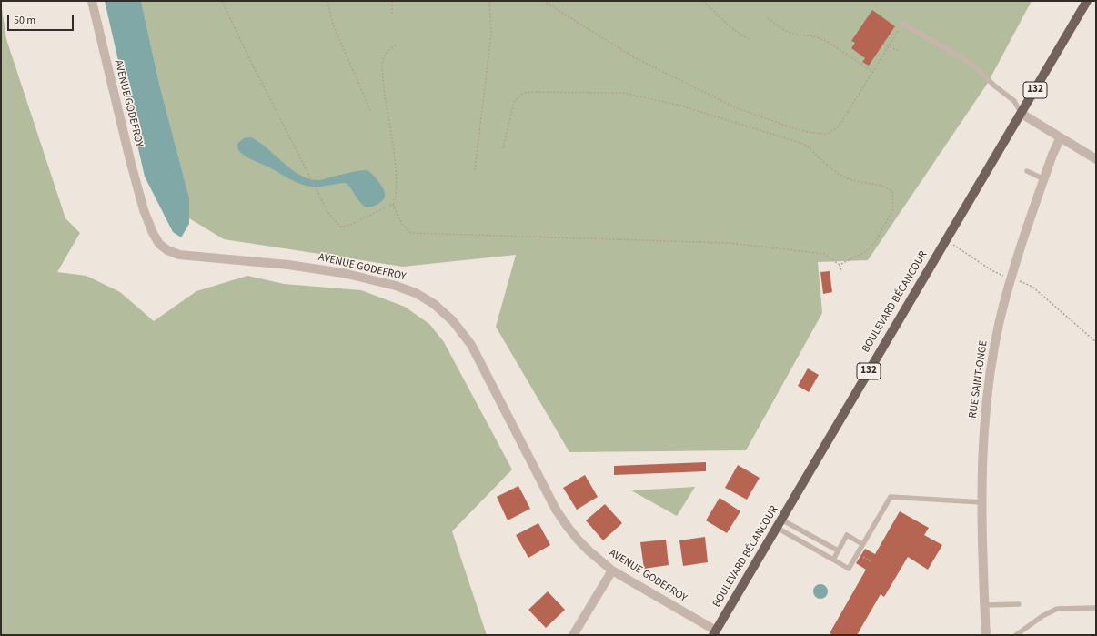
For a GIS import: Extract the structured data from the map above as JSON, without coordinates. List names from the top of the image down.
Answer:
{
  "streets": {
    "main road": ["132", "BOULEVARD BÉCANCOUR"],
    "street": ["AVENUE GODEFROY", "RUE SAINT-ONGE"]
  },
  "crossings": [
    ["AVENUE GODEFROY", "BOULEVARD BÉCANCOUR"]
  ],
  "scale_bar": "50 m"
}
